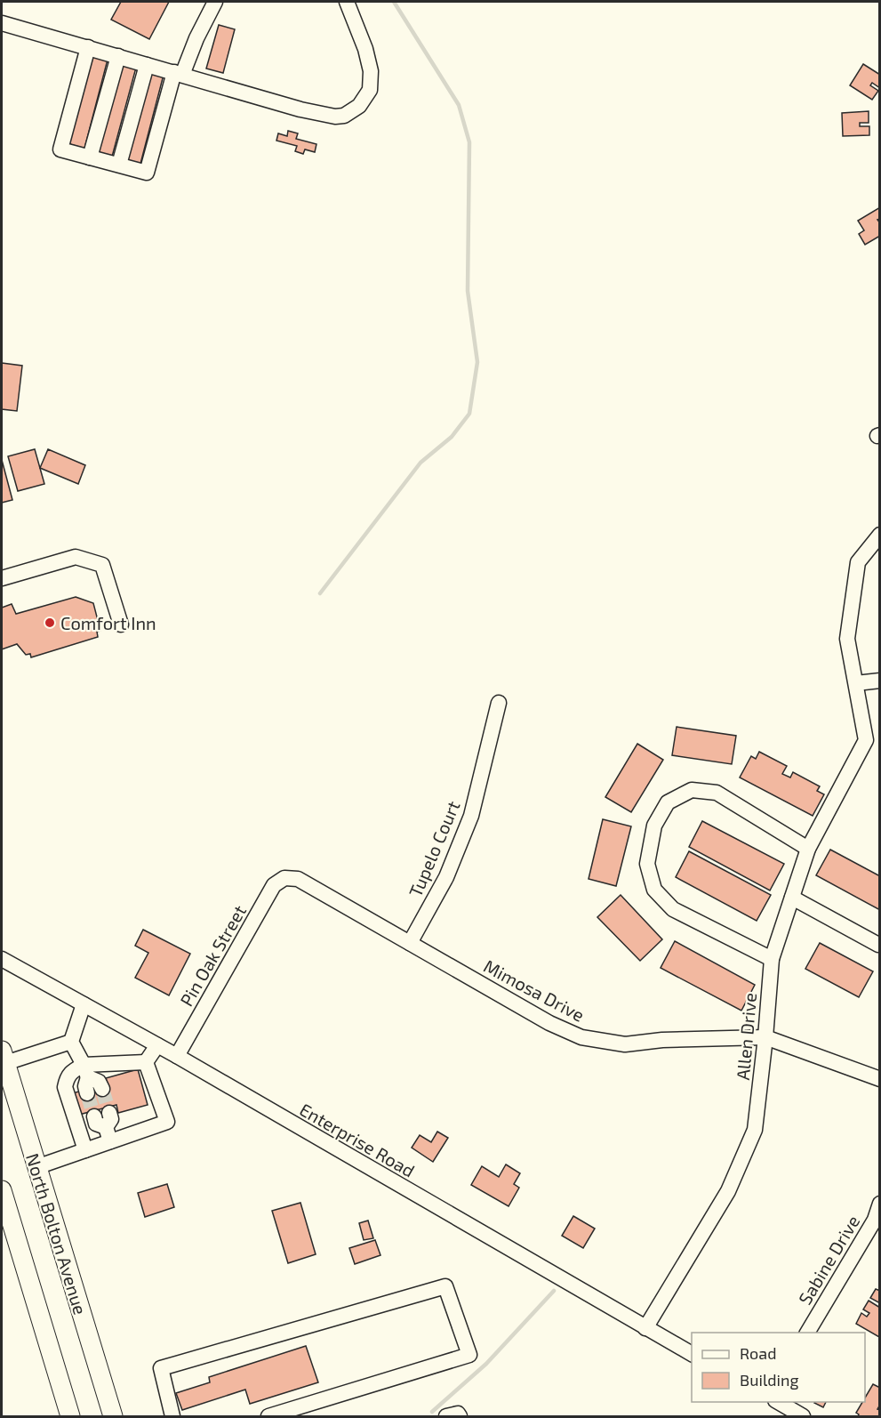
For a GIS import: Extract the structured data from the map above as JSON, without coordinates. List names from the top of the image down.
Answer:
{
  "streets": {
    "main road": ["North Bolton Avenue"],
    "street": [
      "Tupelo Court",
      "Pin Oak Street",
      "Mimosa Drive",
      "Allen Drive",
      "Enterprise Road",
      "Sabine Drive"
    ]
  },
  "crossings": [
    ["Tupelo Court", "Mimosa Drive"],
    ["Pin Oak Street", "Mimosa Drive"],
    ["Pin Oak Street", "Enterprise Road"],
    ["Mimosa Drive", "Allen Drive"],
    ["Allen Drive", "Enterprise Road"]
  ],
  "places": ["Comfort Inn"],
  "legend": ["Road", "Building"]
}
